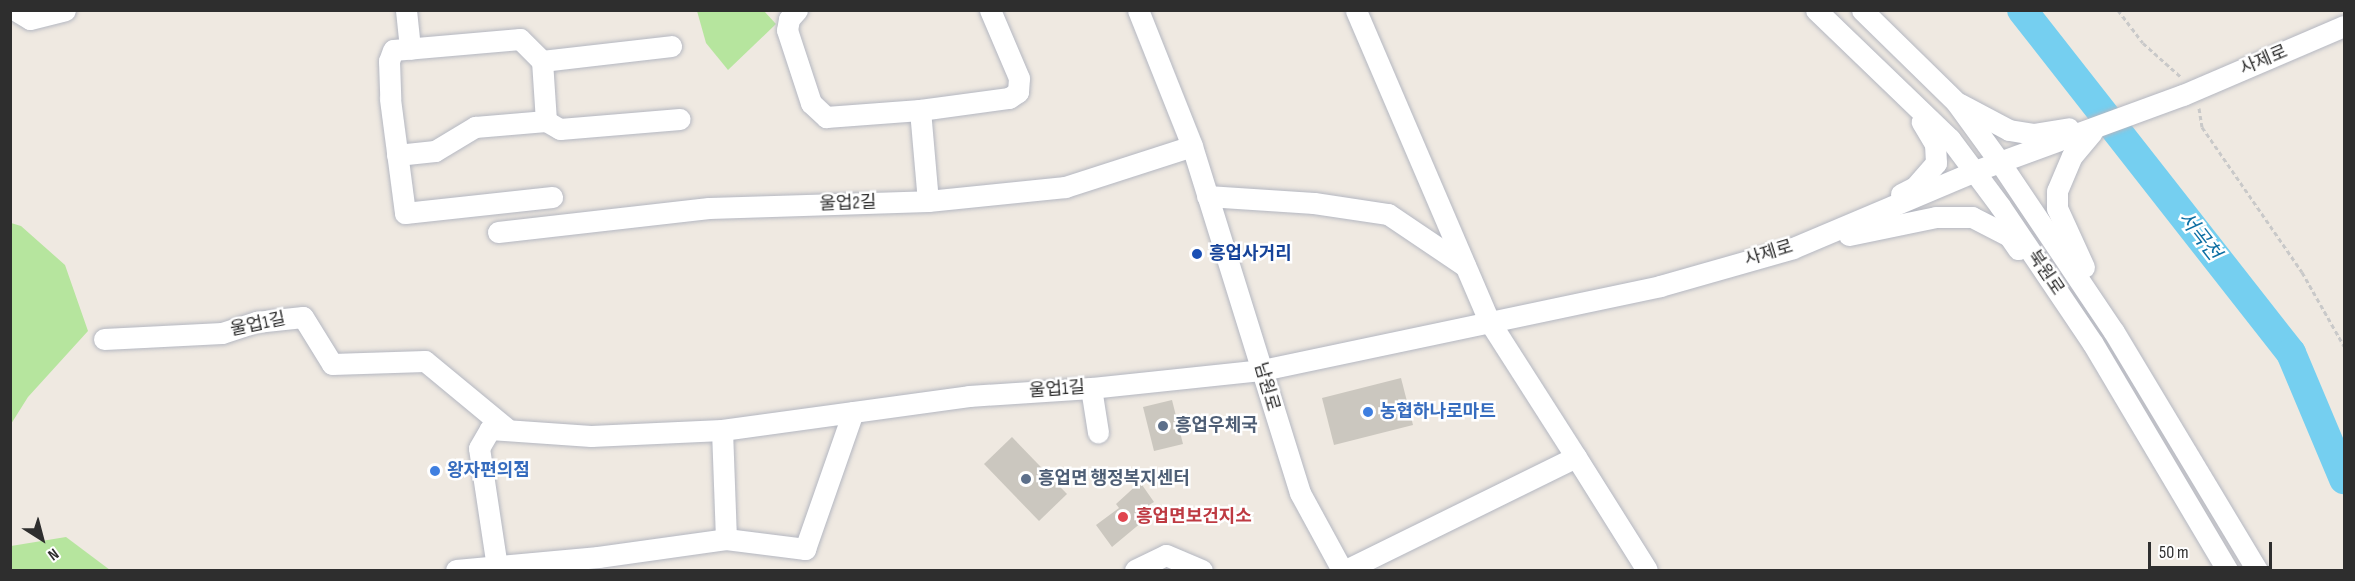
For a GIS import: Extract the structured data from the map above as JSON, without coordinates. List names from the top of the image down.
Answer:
{
  "streets": {
    "street": [
      "사제로",
      "울업2길",
      "북원로",
      "울업1길",
      "남원로"
    ]
  },
  "crossings": [
    ["사제로", "북원로"],
    ["사제로", "울업1길"],
    ["사제로", "남원로"],
    ["울업2길", "남원로"],
    ["울업1길", "남원로"]
  ],
  "water": ["서곡천"],
  "places": [
    "흥업사거리",
    "농협하나로마트",
    "흥업우체국",
    "왕자편의점",
    "흥업면 행정복지센터",
    "흥업면보건지소"
  ],
  "scale_bar": "50 m",
  "north": "bottom right"
}
